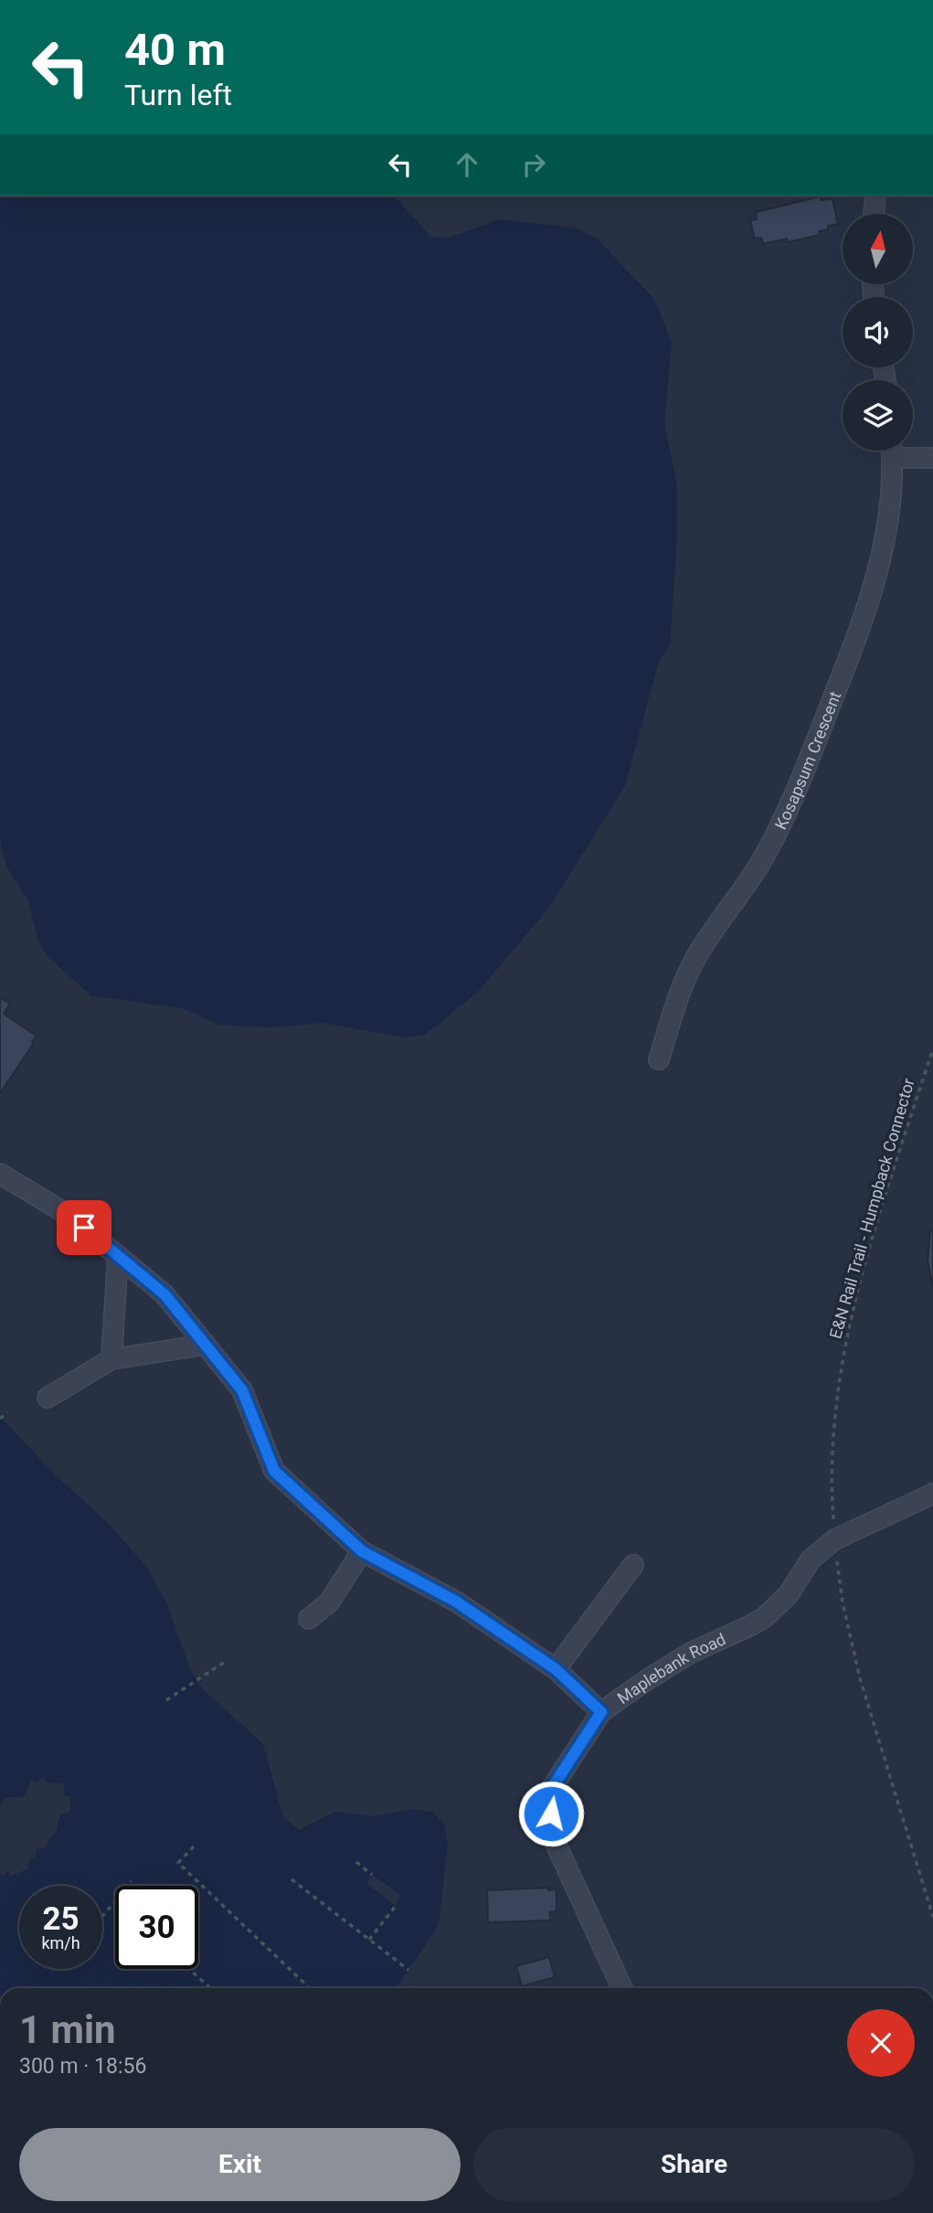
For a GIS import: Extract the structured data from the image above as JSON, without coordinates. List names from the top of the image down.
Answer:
{
  "streets": {
    "street": ["Kosapsum Crescent", "Maplebank Road"],
    "path": ["E&N Rail Trail - Humpback Connector"]
  },
  "north": "top",
  "page": {
    "turn": ["40 m", "Turn left"],
    "speed": "25 km/h",
    "limit": "30",
    "heading": ["1 min", "300 m · 18:56"],
    "buttons": ["Exit", "Share"]
  }
}
